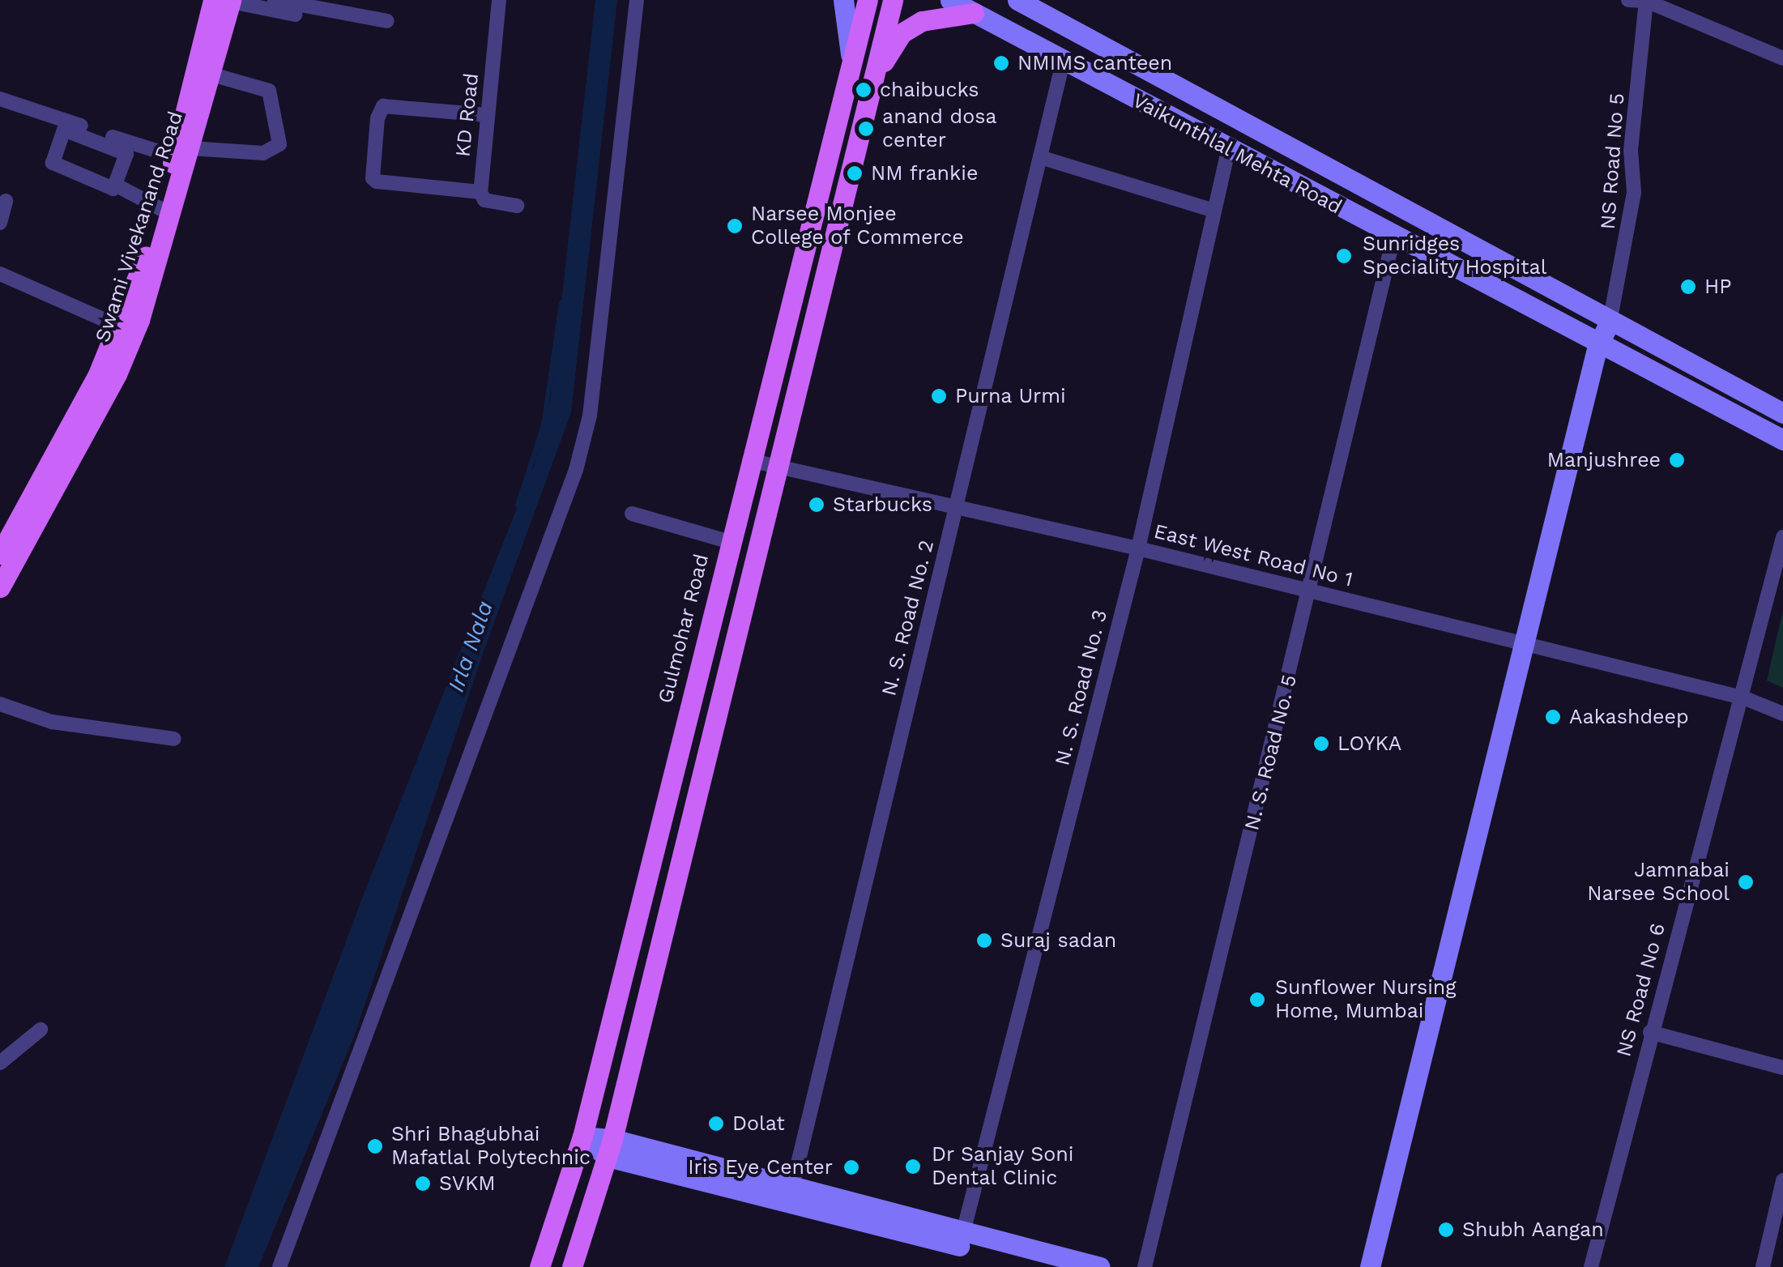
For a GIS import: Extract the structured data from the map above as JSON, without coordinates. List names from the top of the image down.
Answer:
{
  "streets": {
    "main road": ["Swami Vivekanand Road", "Gulmohar Road"],
    "street": [
      "KD Road",
      "Vaikunthlal Mehta Road",
      "NS Road No 5",
      "East West Road No 1",
      "N. S. Road No. 2",
      "N. S. Road No. 3",
      "N. S. Road No. 5",
      "NS Road No 6"
    ]
  },
  "crossings": [
    ["Vaikunthlal Mehta Road", "NS Road No 5"],
    ["Vaikunthlal Mehta Road", "N. S. Road No. 2"],
    ["Vaikunthlal Mehta Road", "N. S. Road No. 3"],
    ["Vaikunthlal Mehta Road", "N. S. Road No. 5"],
    ["East West Road No 1", "N. S. Road No. 2"],
    ["East West Road No 1", "Gulmohar Road"],
    ["East West Road No 1", "N. S. Road No. 3"],
    ["East West Road No 1", "N. S. Road No. 5"],
    ["East West Road No 1", "NS Road No 6"]
  ],
  "water": ["Irla Nala"],
  "places": [
    "NMIMS canteen",
    "chaibucks",
    "anand dosa center",
    "NM frankie",
    "Narsee Monjee College of Commerce",
    "Sunridges Speciality Hospital",
    "HP",
    "Purna Urmi",
    "Manjushree",
    "Starbucks",
    "Aakashdeep",
    "LOYKA",
    "Jamnabai Narsee School",
    "Suraj sadan",
    "Sunflower Nursing Home, Mumbai",
    "Dolat",
    "Shri Bhagubhai Mafatlal Polytechnic",
    "Dr Sanjay Soni Dental Clinic",
    "Iris Eye Center",
    "SVKM",
    "Shubh Aangan"
  ]
}
